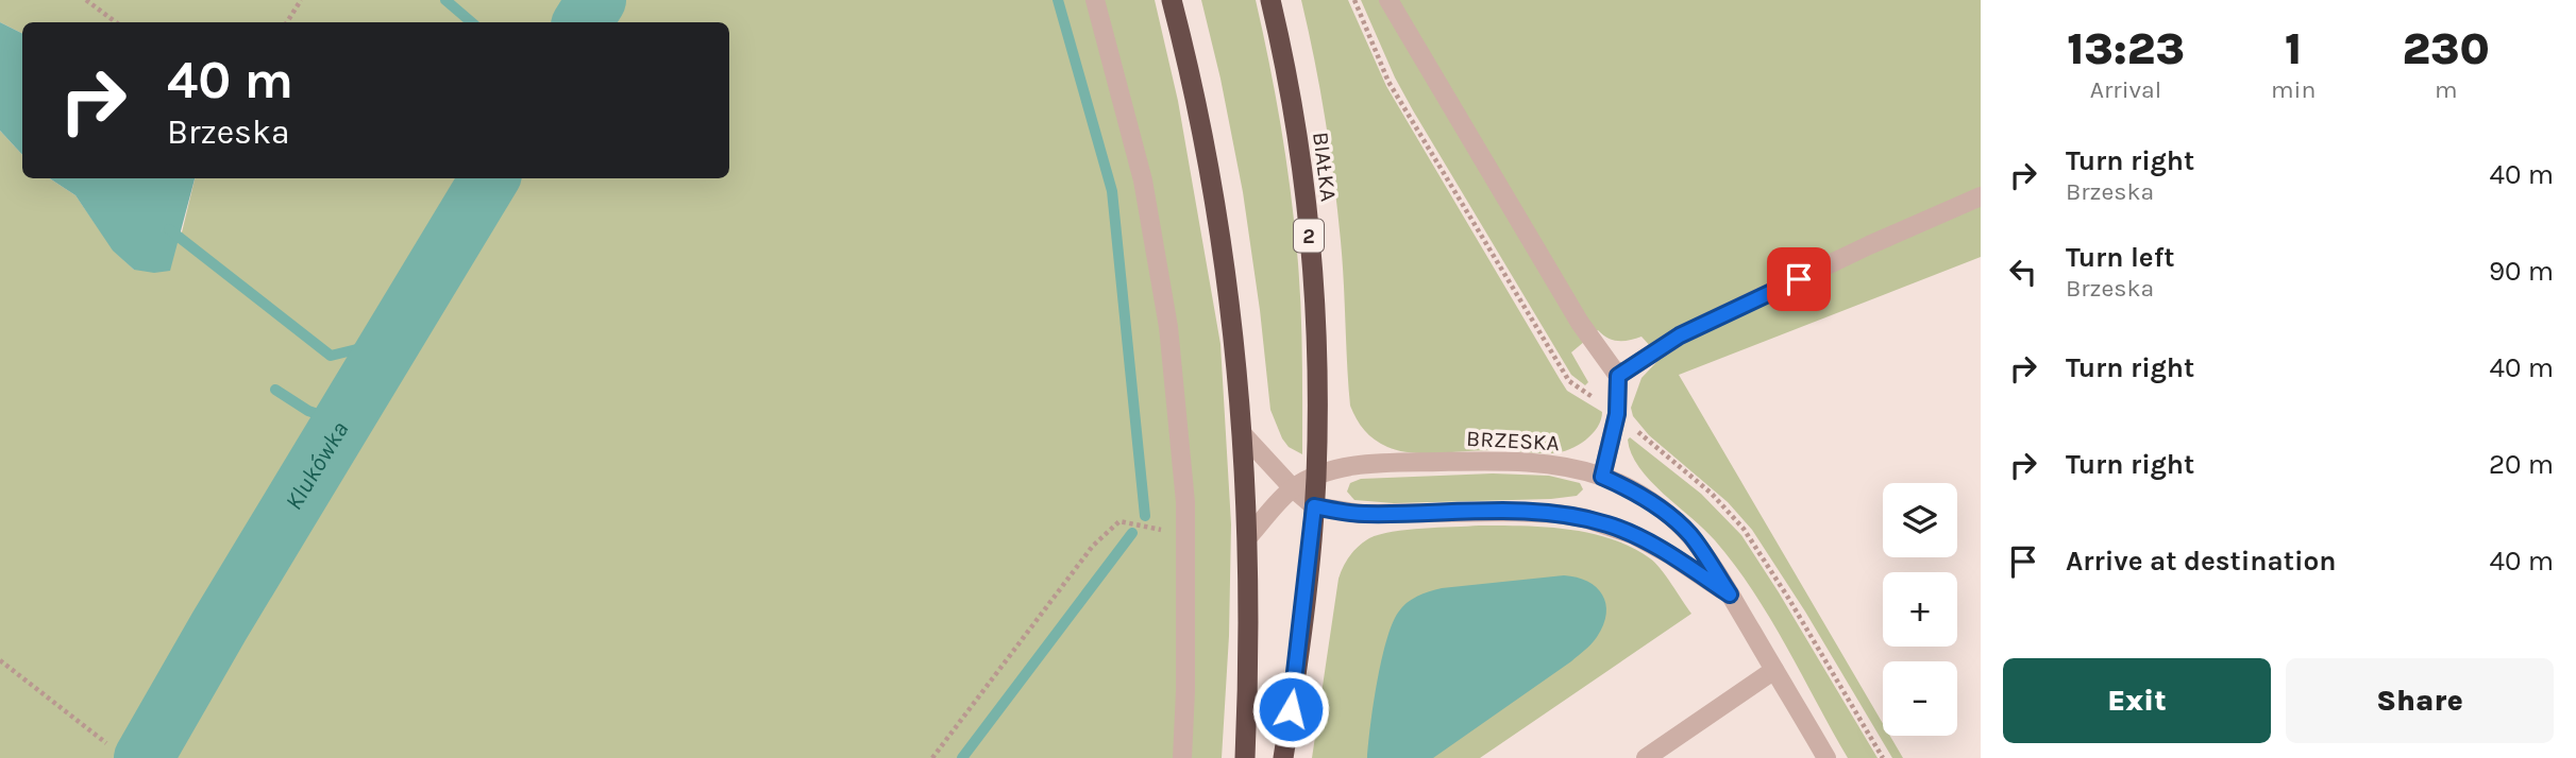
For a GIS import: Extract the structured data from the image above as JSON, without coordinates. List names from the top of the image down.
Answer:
{
  "streets": {
    "highway": ["BIAŁKA", "2"],
    "street": ["BRZESKA"]
  },
  "crossings": [
    ["BIAŁKA", "2"],
    ["BIAŁKA", "BRZESKA"],
    ["2", "BRZESKA"]
  ],
  "water": ["Klukówka"],
  "page": {
    "eta": [
      "13:23",
      "Arrival",
      "1",
      "min",
      "230",
      "m"
    ],
    "turn": ["40 m", "Brzeska"],
    "list": [
      {
        "name": "Turn right",
        "note": "Brzeska",
        "value": "40 m"
      },
      {
        "name": "Turn left",
        "note": "Brzeska",
        "value": "90 m"
      },
      {
        "name": "Turn right",
        "value": "40 m"
      },
      {
        "name": "Turn right",
        "value": "20 m"
      },
      {
        "name": "Arrive at destination",
        "value": "40 m"
      }
    ],
    "map_buttons": ["+", "−"],
    "buttons": ["Exit", "Share"]
  }
}
